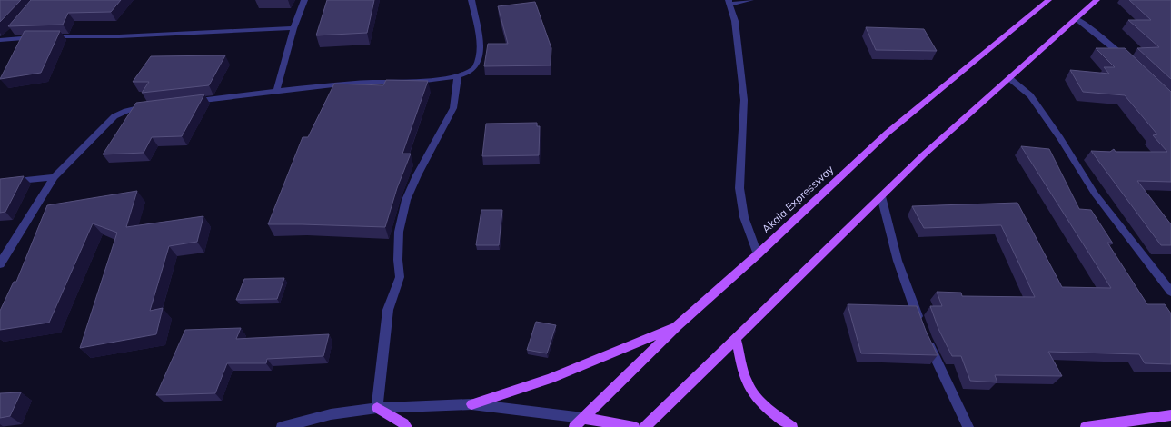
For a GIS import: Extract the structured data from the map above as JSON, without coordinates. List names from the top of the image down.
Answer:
{
  "streets": {
    "main road": ["Akala Expressway"]
  }
}
